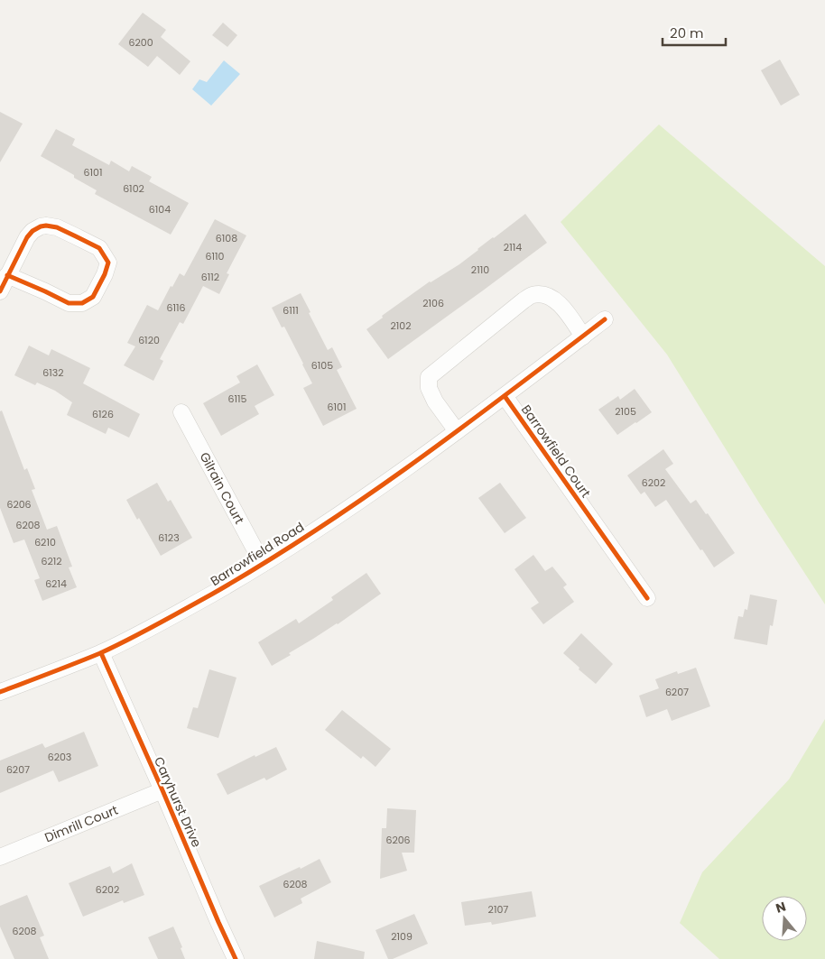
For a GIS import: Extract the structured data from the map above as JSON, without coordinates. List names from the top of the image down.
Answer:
{
  "streets": {
    "street": [
      "Barrowfield Court",
      "Gilrain Court",
      "Barrowfield Road",
      "Caryhurst Drive",
      "Dimrill Court"
    ]
  },
  "crossings": [
    ["Barrowfield Court", "Barrowfield Road"],
    ["Gilrain Court", "Barrowfield Road"],
    ["Barrowfield Road", "Caryhurst Drive"],
    ["Caryhurst Drive", "Dimrill Court"]
  ],
  "house_numbers": [
    "6200",
    "6101",
    "6102",
    "6104",
    "6108",
    "2114",
    "6110",
    "2110",
    "6112",
    "2106",
    "6116",
    "6111",
    "2102",
    "6120",
    "6105",
    "6132",
    "6115",
    "6101",
    "2105",
    "6126",
    "6202",
    "6206",
    "6208",
    "6123",
    "6210",
    "6212",
    "6214",
    "6207",
    "6203",
    "6207",
    "6206",
    "6208",
    "6202",
    "2107",
    "6208",
    "2109"
  ],
  "scale_bar": "20 m",
  "north": "top"
}
